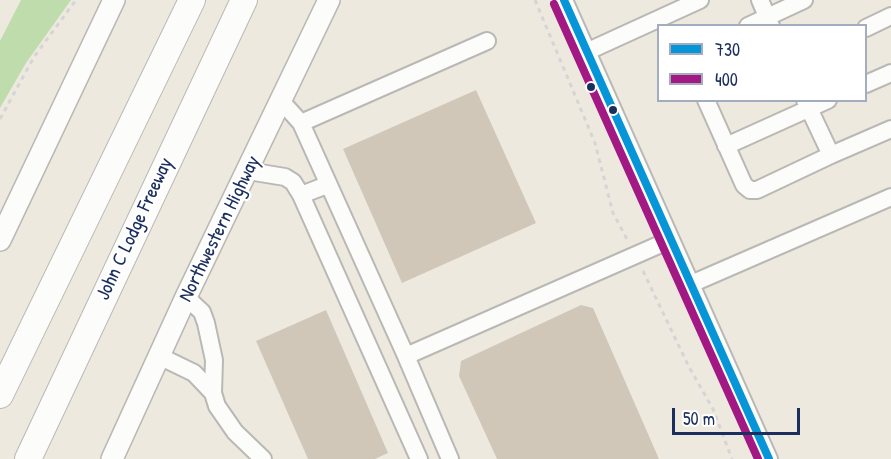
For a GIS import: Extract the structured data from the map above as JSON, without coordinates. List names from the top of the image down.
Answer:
{
  "streets": {
    "highway": ["John C Lodge Freeway"],
    "main road": ["Northwestern Highway"]
  },
  "lines": ["transit line 730", "transit line 400"],
  "legend": ["730", "400"],
  "scale_bar": "50 m"
}
